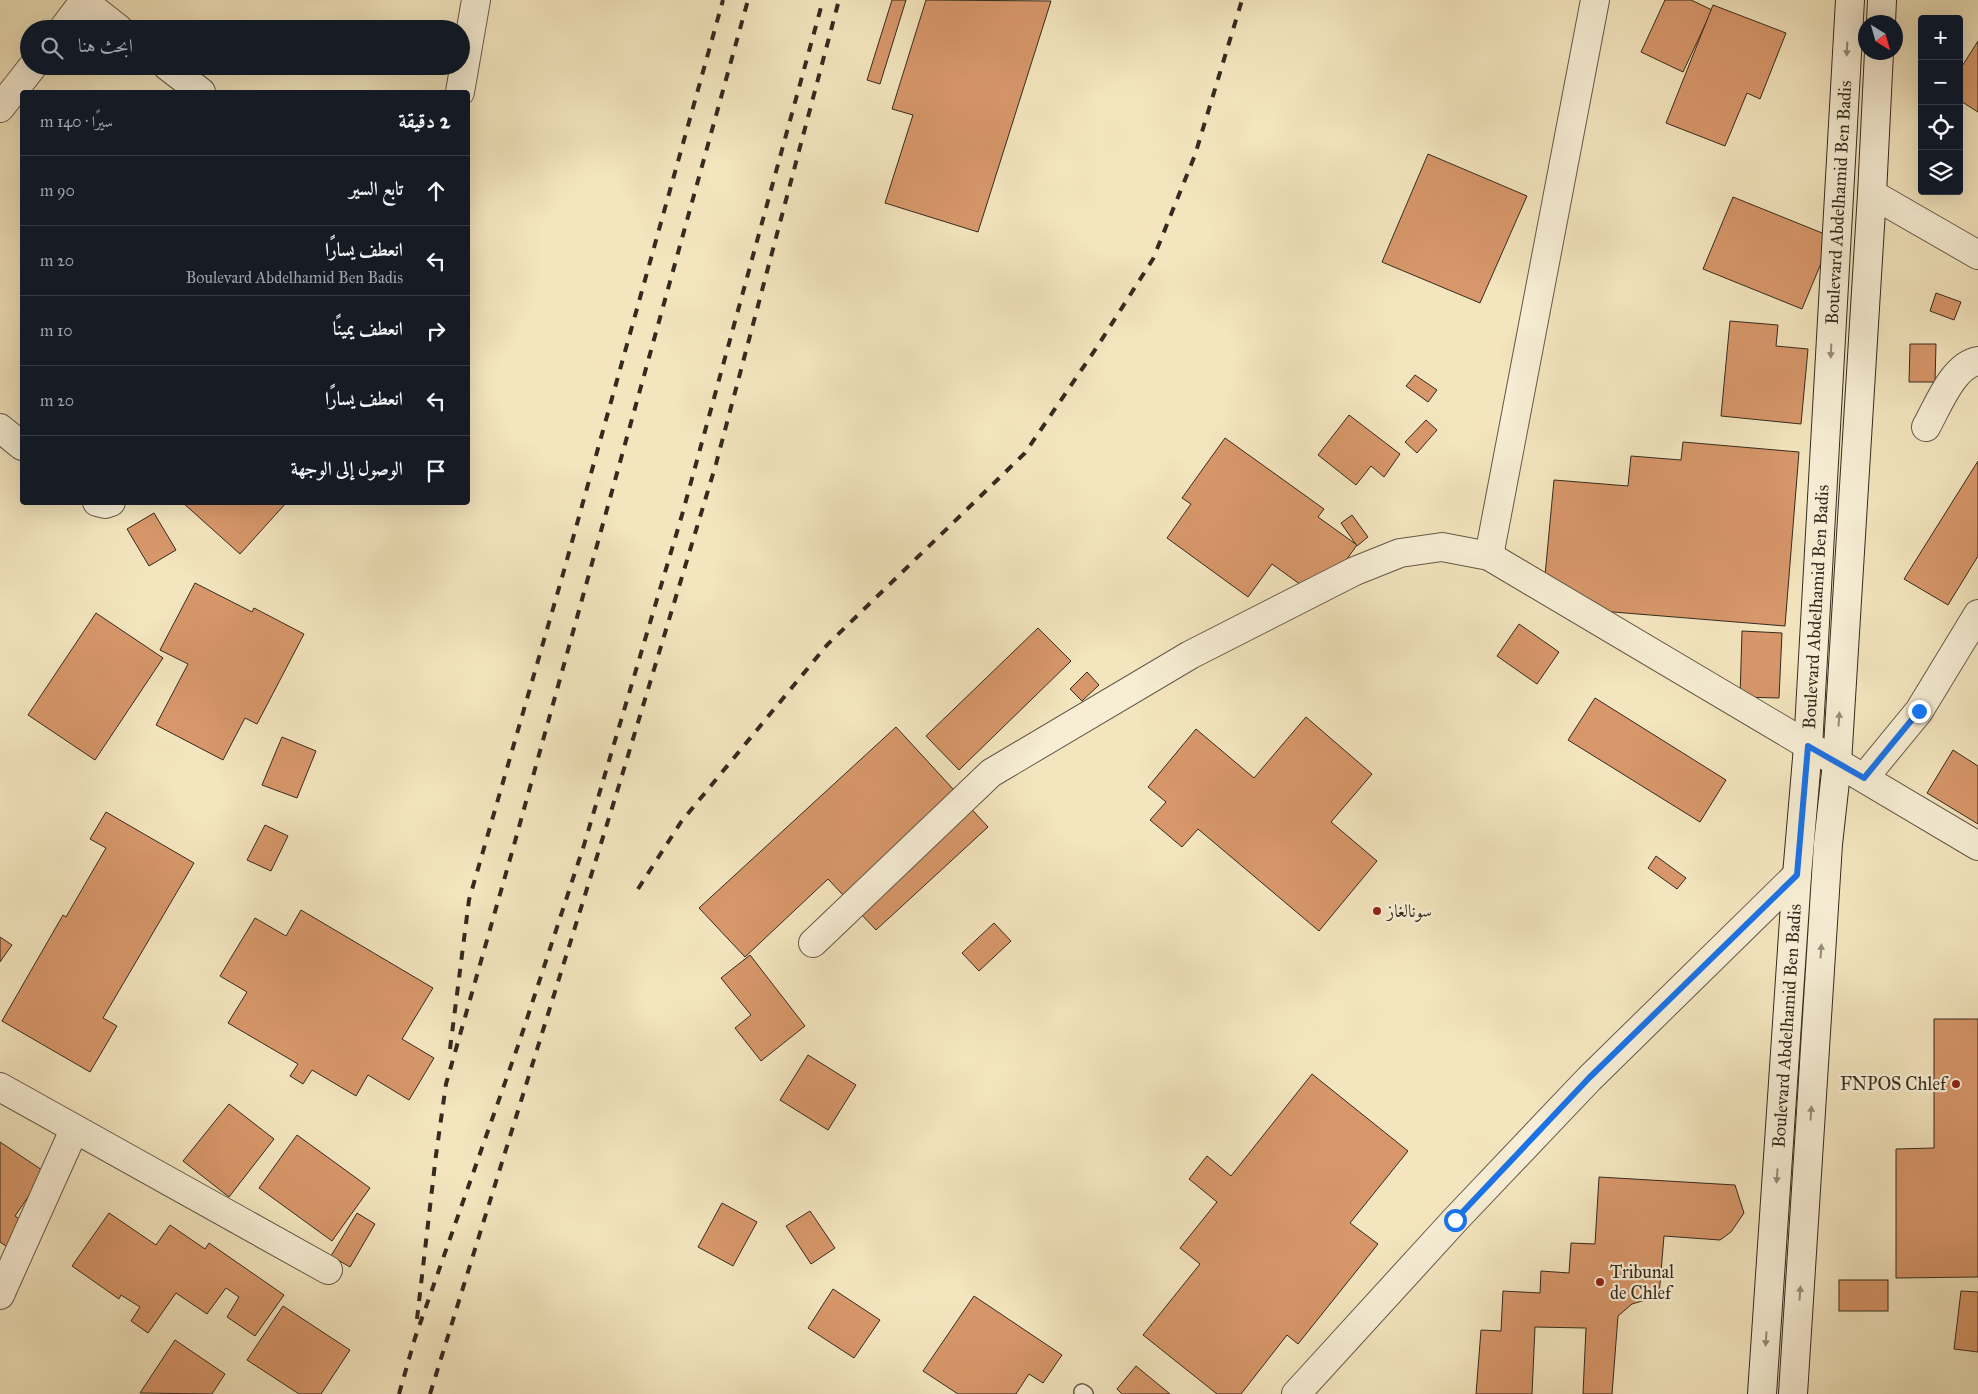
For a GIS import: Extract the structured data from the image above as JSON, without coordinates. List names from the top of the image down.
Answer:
{
  "streets": {
    "street": ["Boulevard Abdelhamid Ben Badis"]
  },
  "places": ["سونالغاز", "FNPOS Chlef", "Tribunal de Chlef"],
  "north": "bottom right",
  "page": {
    "map_buttons": ["+", "−"],
    "search": "ابحث هنا",
    "heading": ["2 دقيقة", "سيرًا · 140 m"],
    "list": [
      ["تابع السير", "90 m"],
      ["انعطف يسارًا", "Boulevard Abdelhamid Ben Badis", "20 m"],
      ["انعطف يمينًا", "10 m"],
      ["انعطف يسارًا", "20 m"],
      "الوصول إلى الوجهة"
    ]
  }
}
